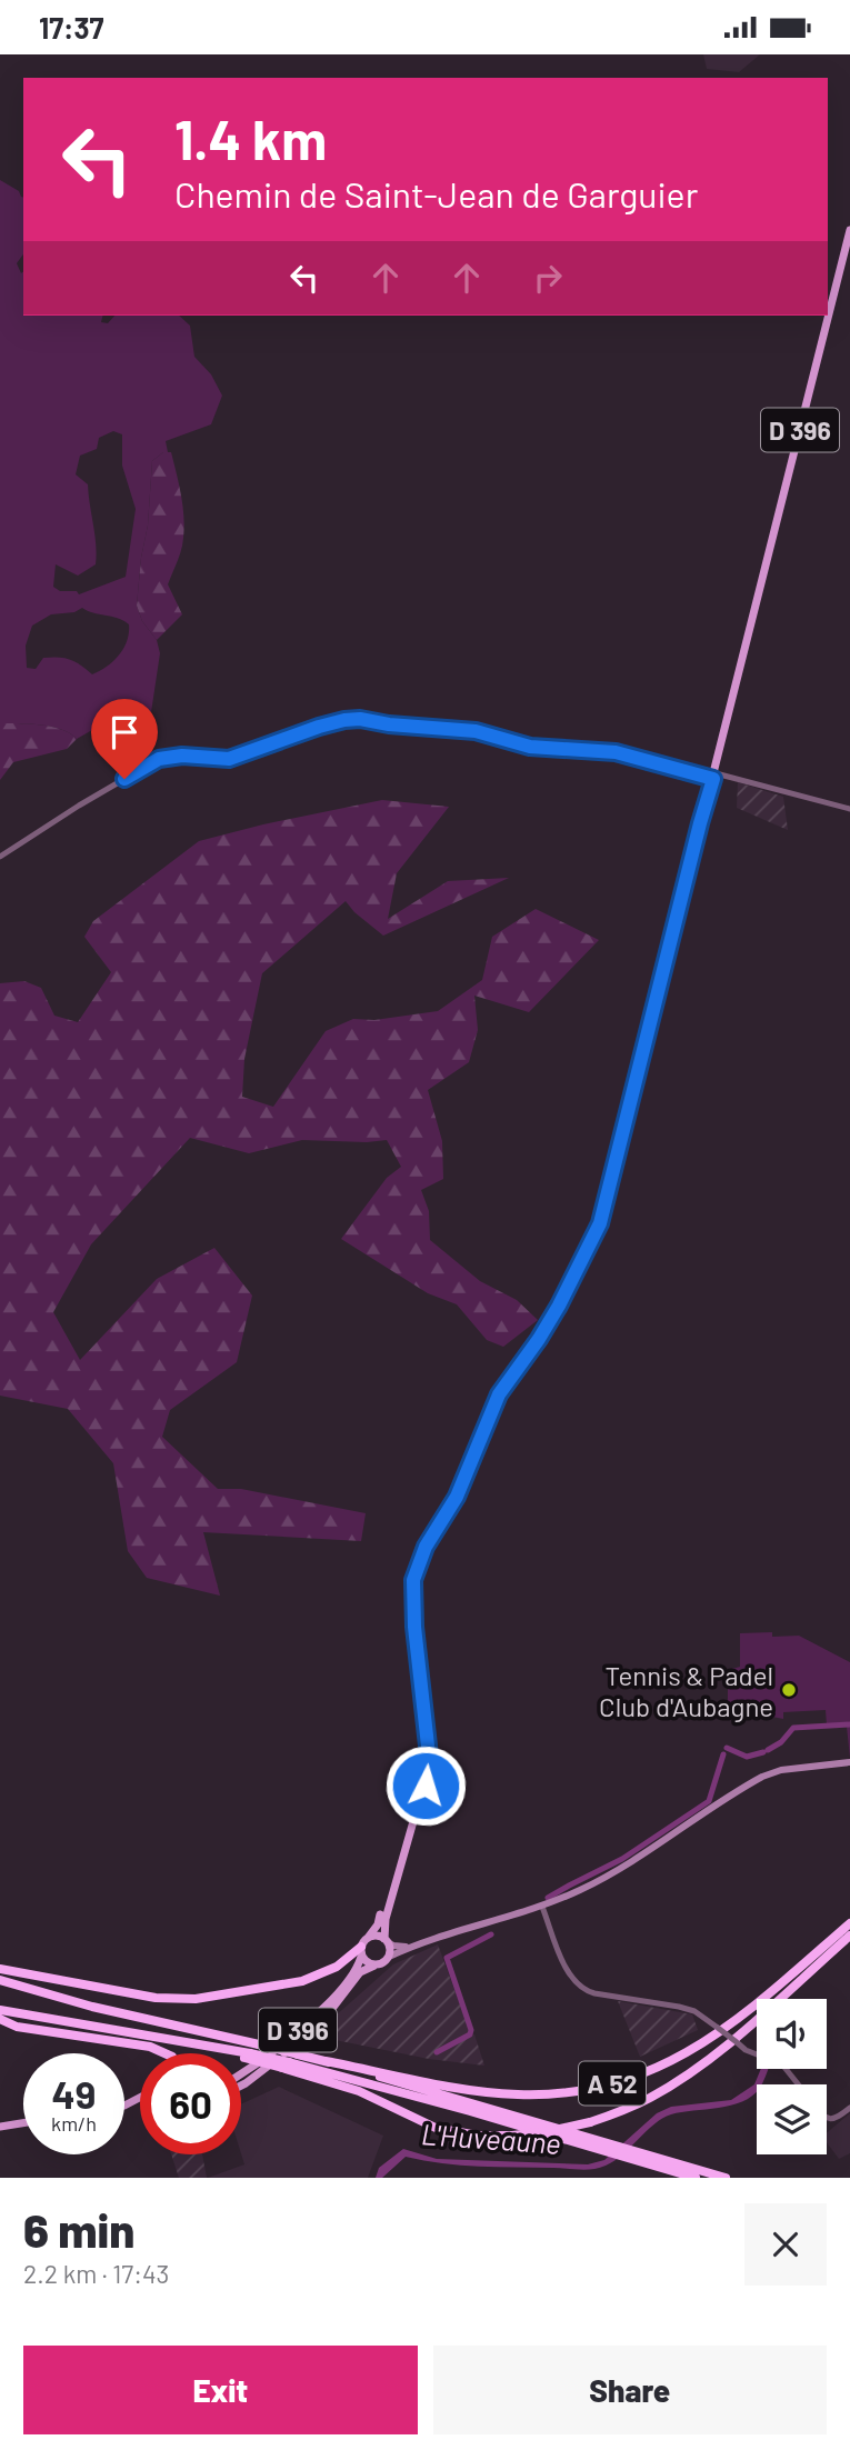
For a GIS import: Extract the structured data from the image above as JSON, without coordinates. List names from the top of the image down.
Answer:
{
  "streets": {
    "highway": ["A 52"],
    "main road": ["D 396"]
  },
  "water": ["L'Huveaune"],
  "places": ["Tennis & Padel Club d'Aubagne"],
  "page": {
    "status": "17:37",
    "turn": ["1.4 km", "Chemin de Saint-Jean de Garguier"],
    "speed": "49 km/h",
    "limit": "60",
    "heading": ["6 min", "2.2 km · 17:43"],
    "buttons": ["Exit", "Share"]
  }
}
